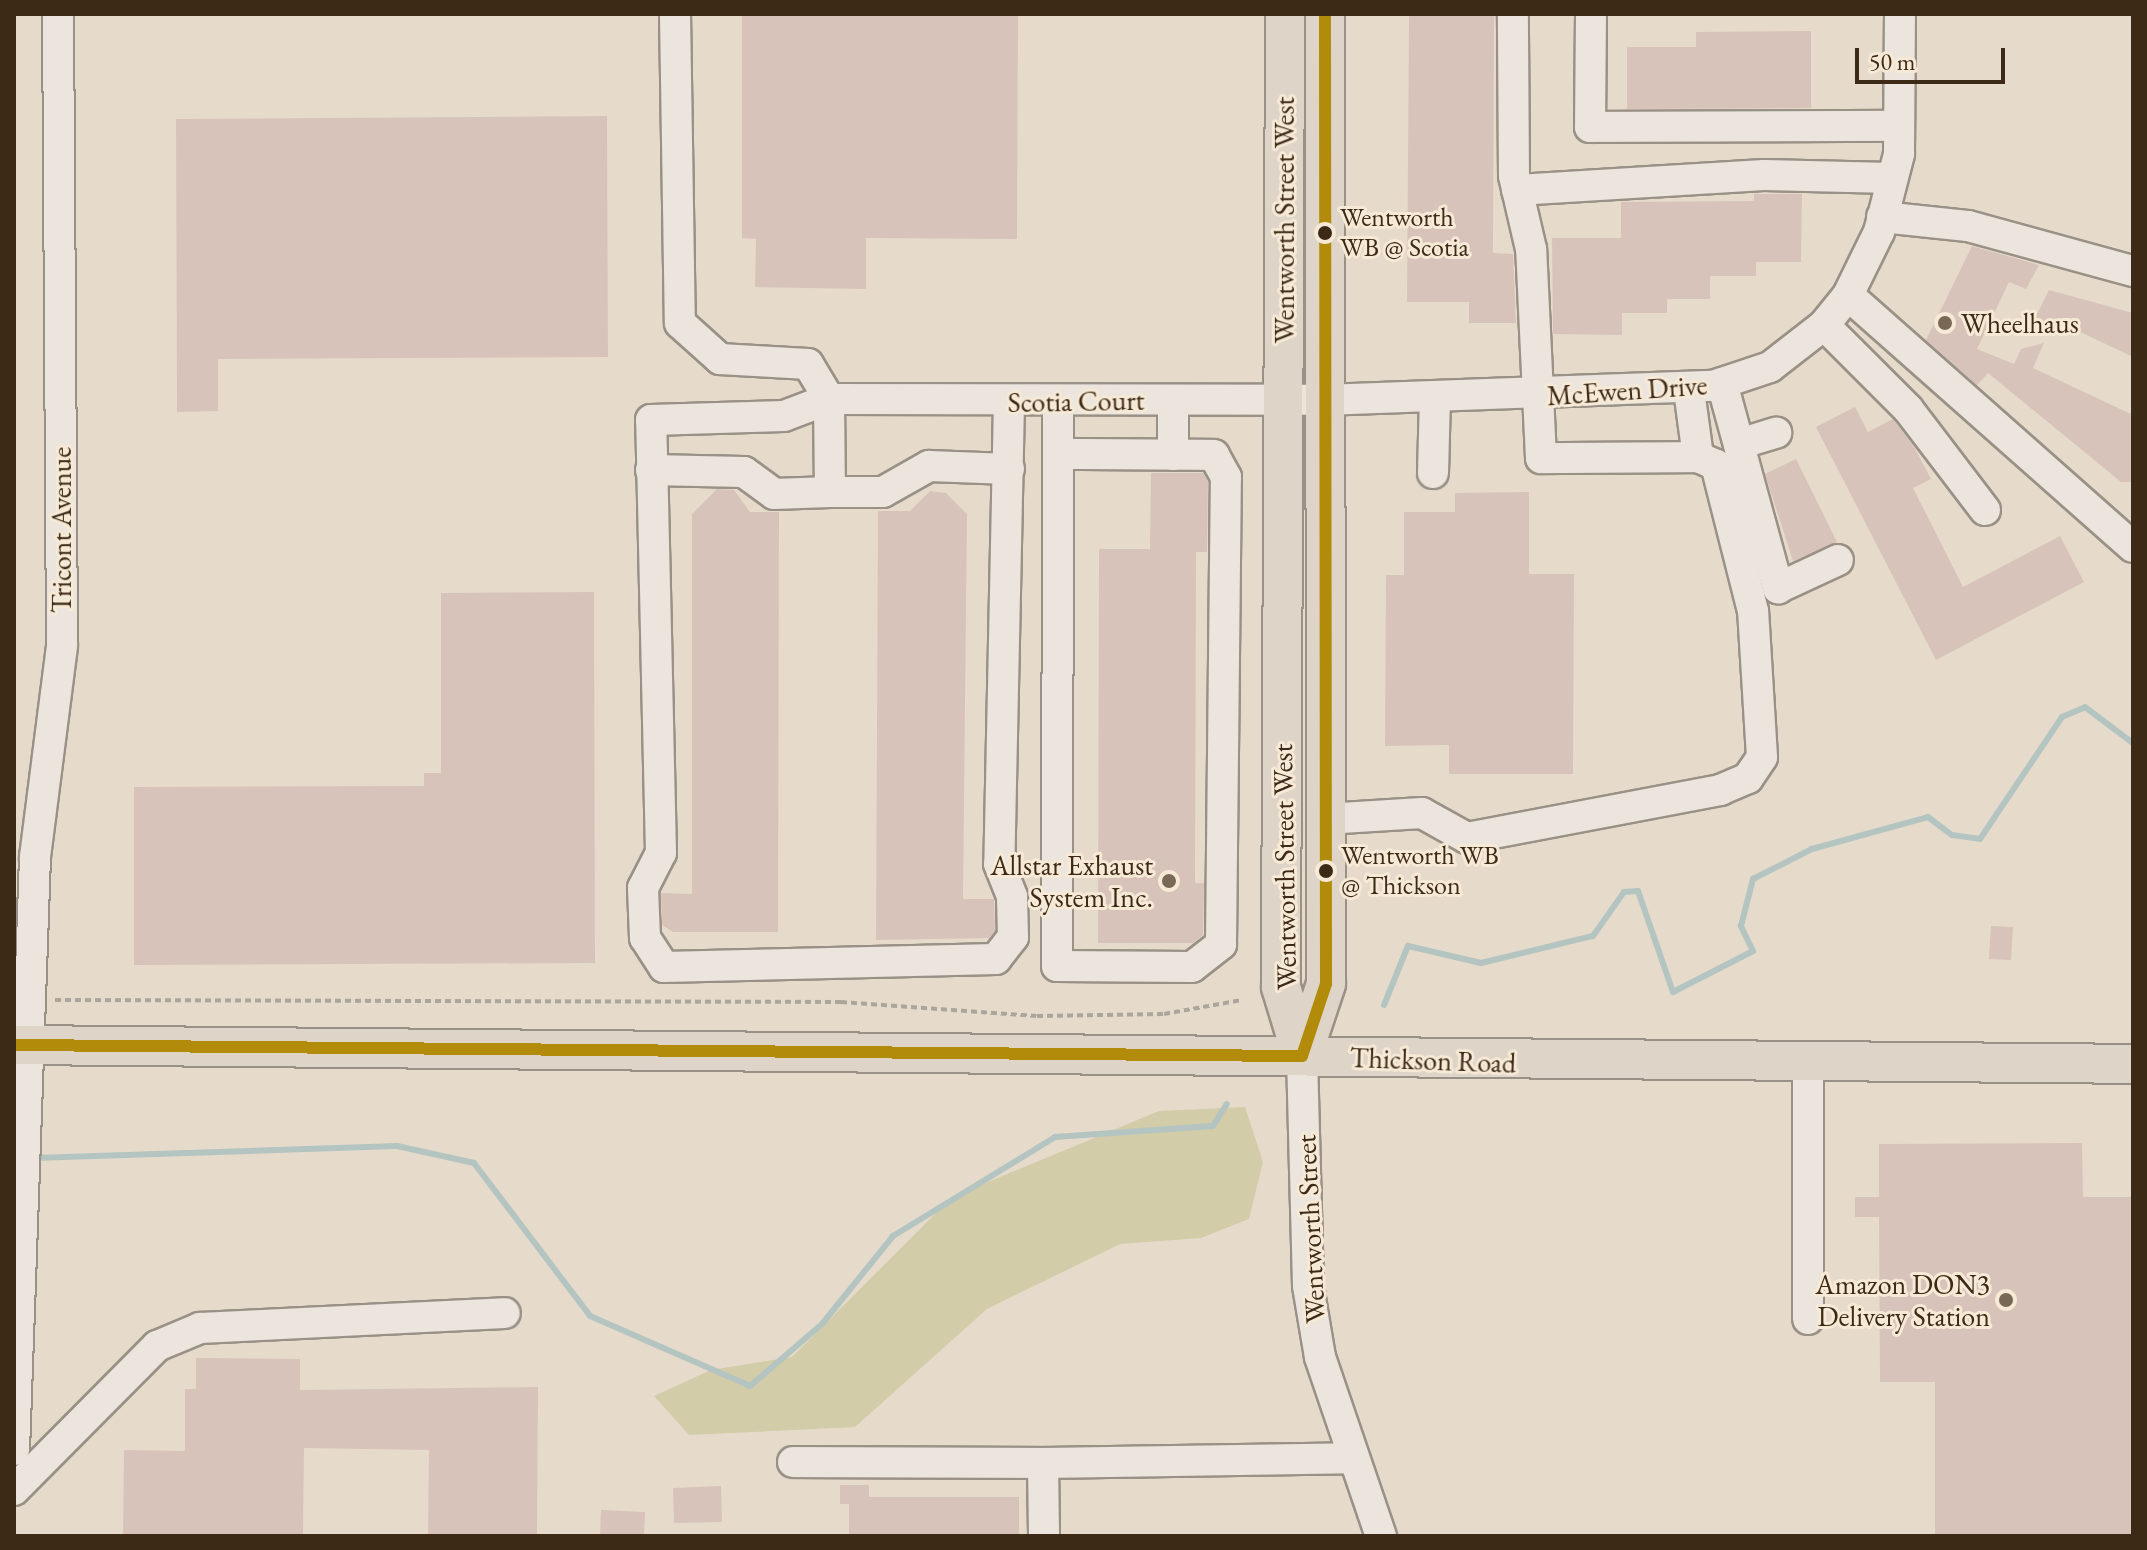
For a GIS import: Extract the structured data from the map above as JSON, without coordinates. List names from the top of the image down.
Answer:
{
  "streets": {
    "main road": ["Wentworth Street West", "Thickson Road"],
    "street": [
      "McEwen Drive",
      "Scotia Court",
      "Tricont Avenue",
      "Wentworth Street"
    ]
  },
  "crossings": [
    ["Wentworth Street West", "McEwen Drive"],
    ["Wentworth Street West", "Scotia Court"],
    ["Wentworth Street West", "Thickson Road"],
    ["Wentworth Street West", "Wentworth Street"],
    ["McEwen Drive", "Scotia Court"],
    ["Tricont Avenue", "Thickson Road"],
    ["Thickson Road", "Wentworth Street"]
  ],
  "places": [
    "Wentworth WB @ Scotia",
    "Wheelhaus",
    "Wentworth WB @ Thickson",
    "Allstar Exhaust System Inc.",
    "Amazon DON3 Delivery Station"
  ],
  "scale_bar": "50 m"
}
